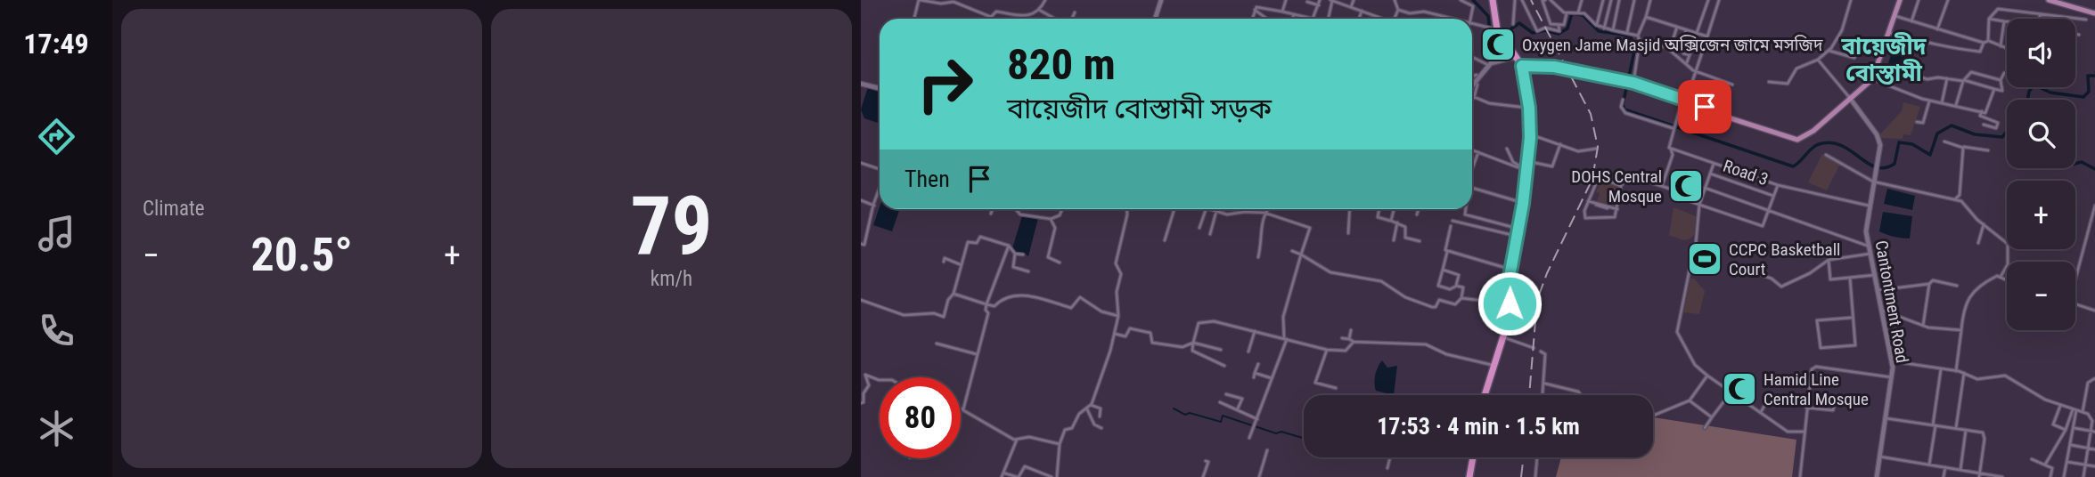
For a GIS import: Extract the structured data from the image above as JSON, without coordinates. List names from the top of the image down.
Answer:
{
  "streets": {
    "street": ["Road 3", "Cantontment Road"]
  },
  "districts": ["বায়েজীদ বোস্তামী"],
  "places": {
    "mosque": ["Oxygen Jame Masjid অক্সিজেন জামে মসজিদ", "DOHS Central Mosque", "Hamid Line Central Mosque"],
    "sports": ["CCPC Basketball Court"]
  },
  "page": {
    "tabs": "17:49",
    "tile": [
      "Climate",
      ["79", "km/h"]
    ],
    "map_buttons": ["+", "−"],
    "turn": ["820 m", "বায়েজীদ বোস্তামী সড়ক"],
    "then": "Then",
    "heat": ["−", "20.5°", "+"],
    "limit": "80",
    "trip": "17:53 · 4 min · 1.5 km"
  }
}
